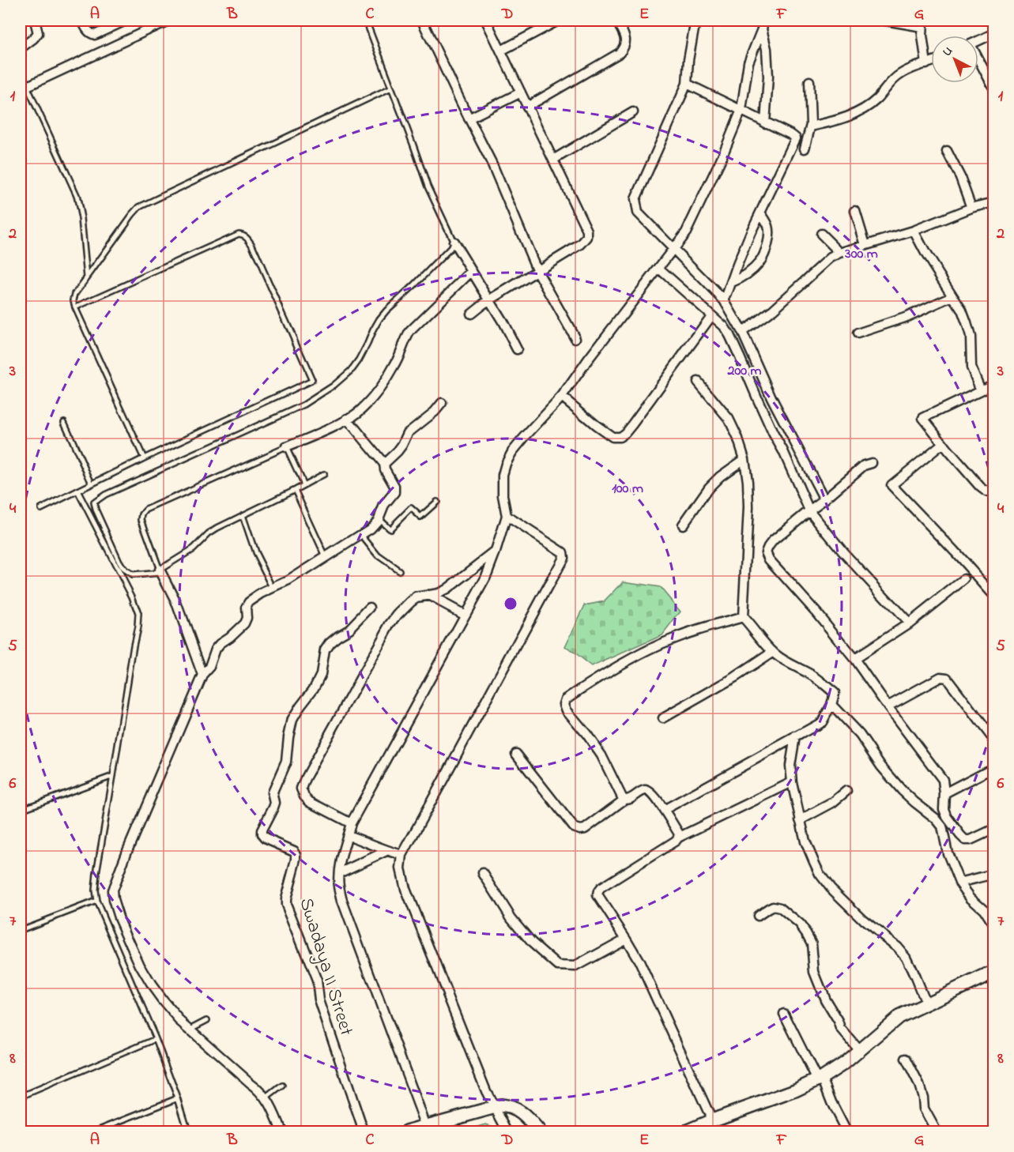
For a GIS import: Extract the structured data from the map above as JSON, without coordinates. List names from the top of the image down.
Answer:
{
  "streets": {
    "street": ["Swadaya II Street"]
  },
  "north": "top left",
  "grid": {
    "columns": [
      "A",
      "B",
      "C",
      "D",
      "E",
      "F",
      "G"
    ],
    "rows": [
      "1",
      "2",
      "3",
      "4",
      "5",
      "6",
      "7",
      "8"
    ]
  },
  "rings": ["300 m", "200 m", "100 m"]
}
